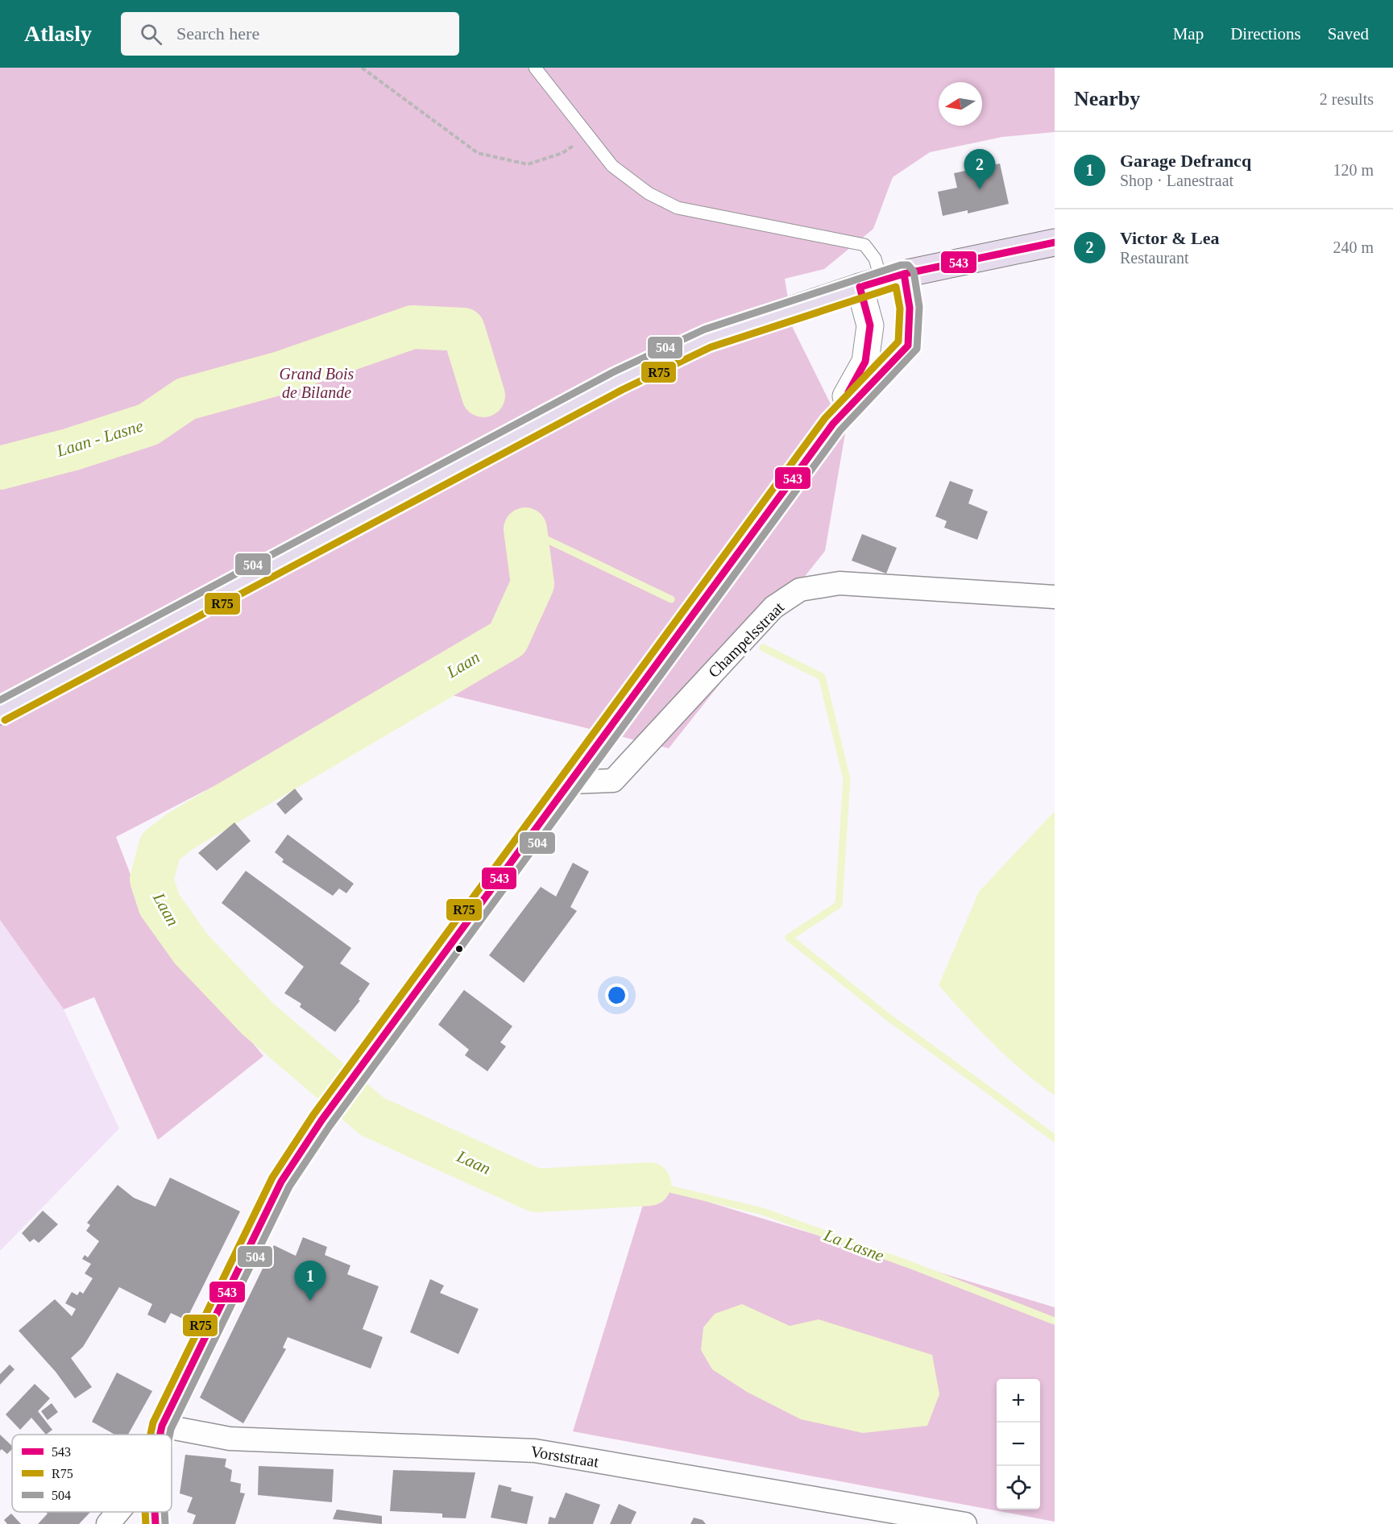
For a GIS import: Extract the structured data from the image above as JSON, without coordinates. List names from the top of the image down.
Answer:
{
  "streets": {
    "street": ["Champelsstraat", "Vorststraat"]
  },
  "water": ["Laan - Lasne", "Laan", "La Lasne"],
  "parks": ["Grand Bois de Bilande"],
  "lines": ["transit line 543", "transit line 504", "transit line R75"],
  "legend": ["543", "R75", "504"],
  "north": "left",
  "page": {
    "header": "Atlasly",
    "search": "Search here",
    "nav": ["Map", "Directions", "Saved"],
    "heading": ["Nearby", "2 results"],
    "list": [
      {
        "mark": "1",
        "name": "Garage Defrancq",
        "note": "Shop · Lanestraat",
        "value": "120 m"
      },
      {
        "mark": "2",
        "name": "Victor & Lea",
        "note": "Restaurant",
        "value": "240 m"
      }
    ],
    "pins": ["2", "1"],
    "map_buttons": ["+", "−"]
  }
}
